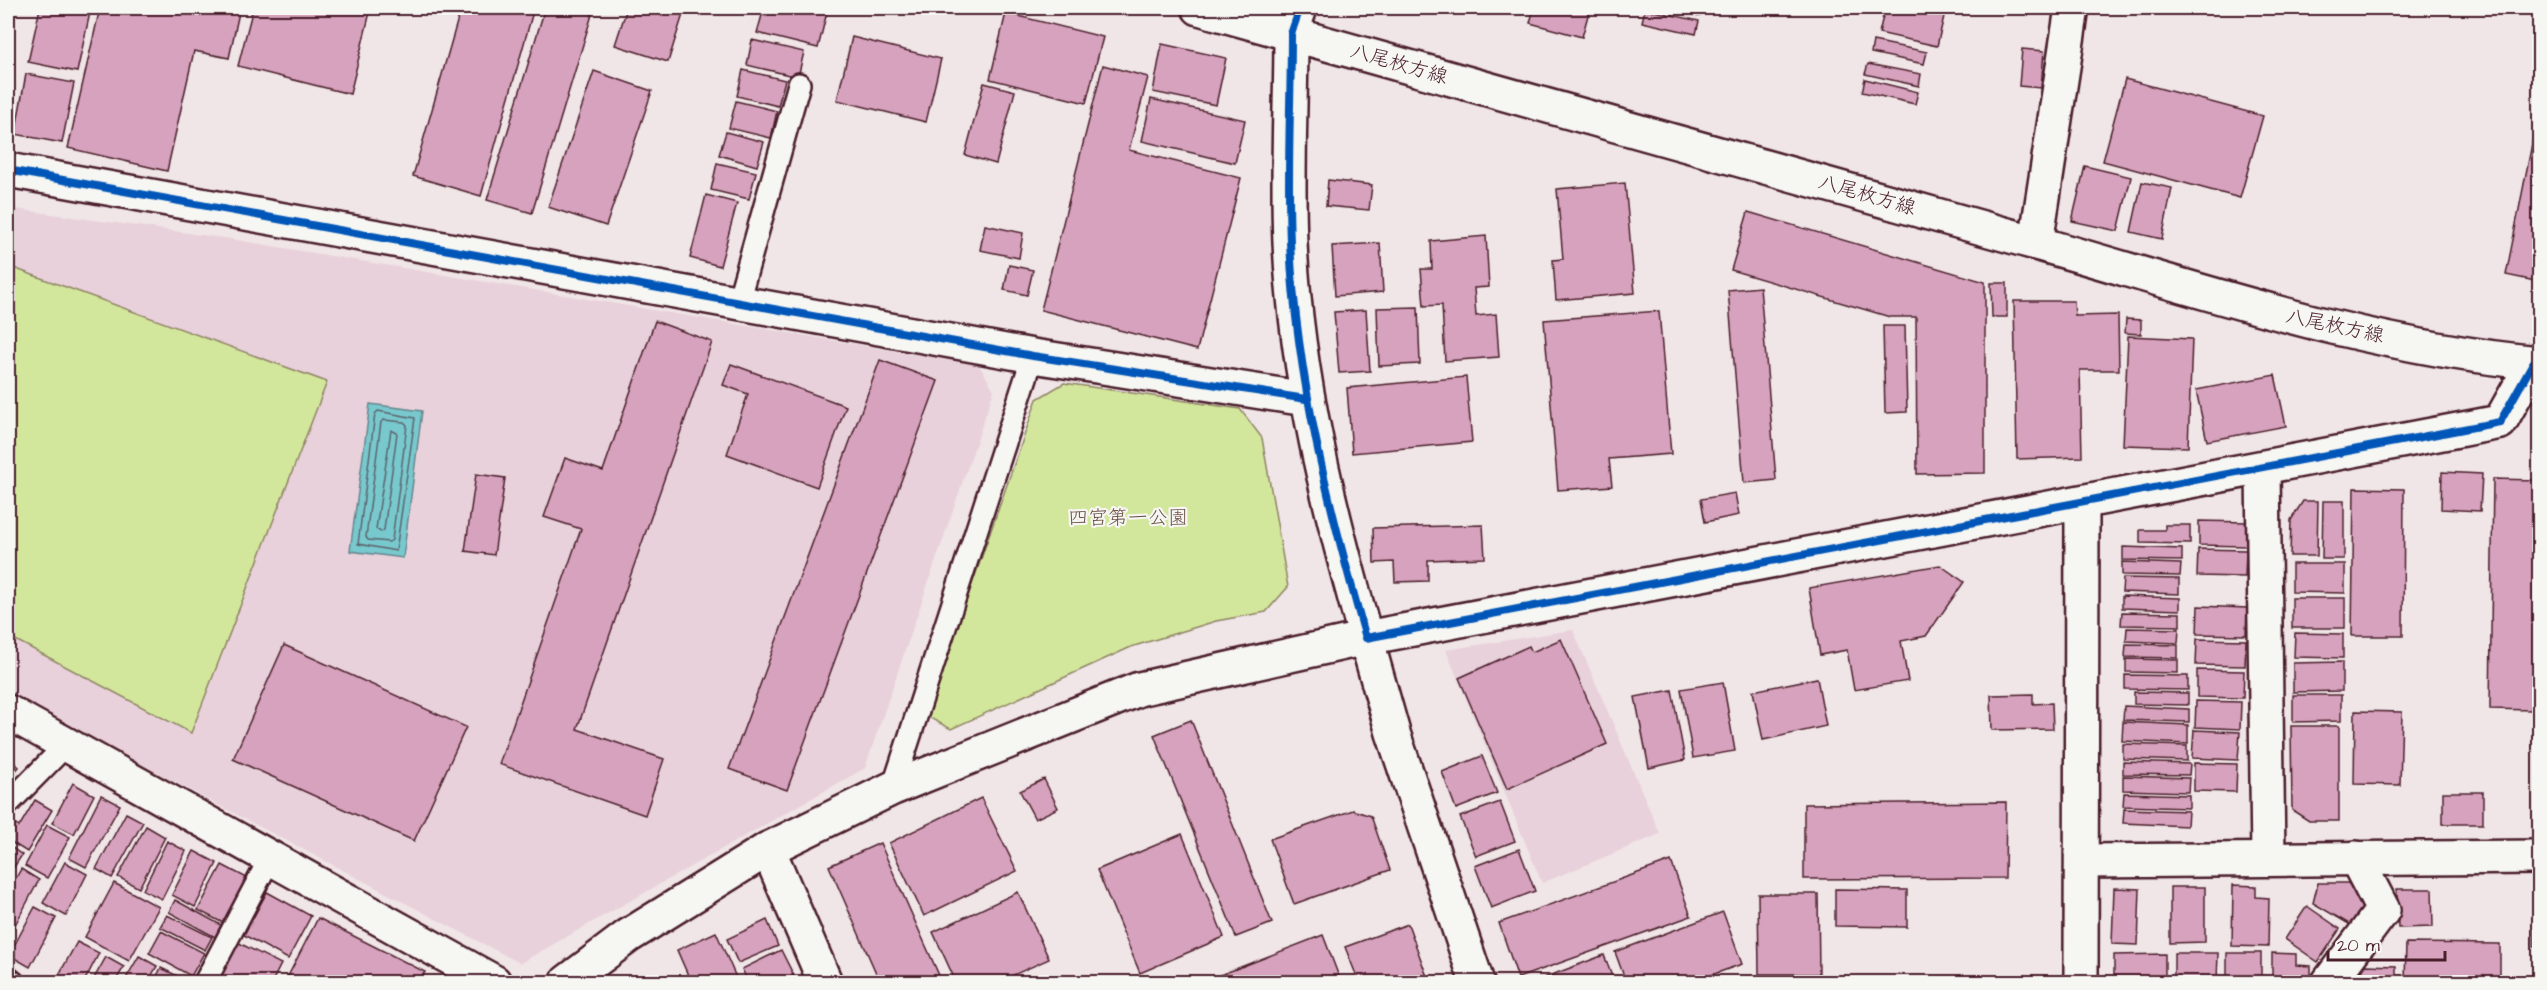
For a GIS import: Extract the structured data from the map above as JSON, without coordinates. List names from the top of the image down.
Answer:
{
  "streets": {
    "street": ["八尾枚方線"]
  },
  "parks": ["四宮第一公園"],
  "scale_bar": "20 m"
}
